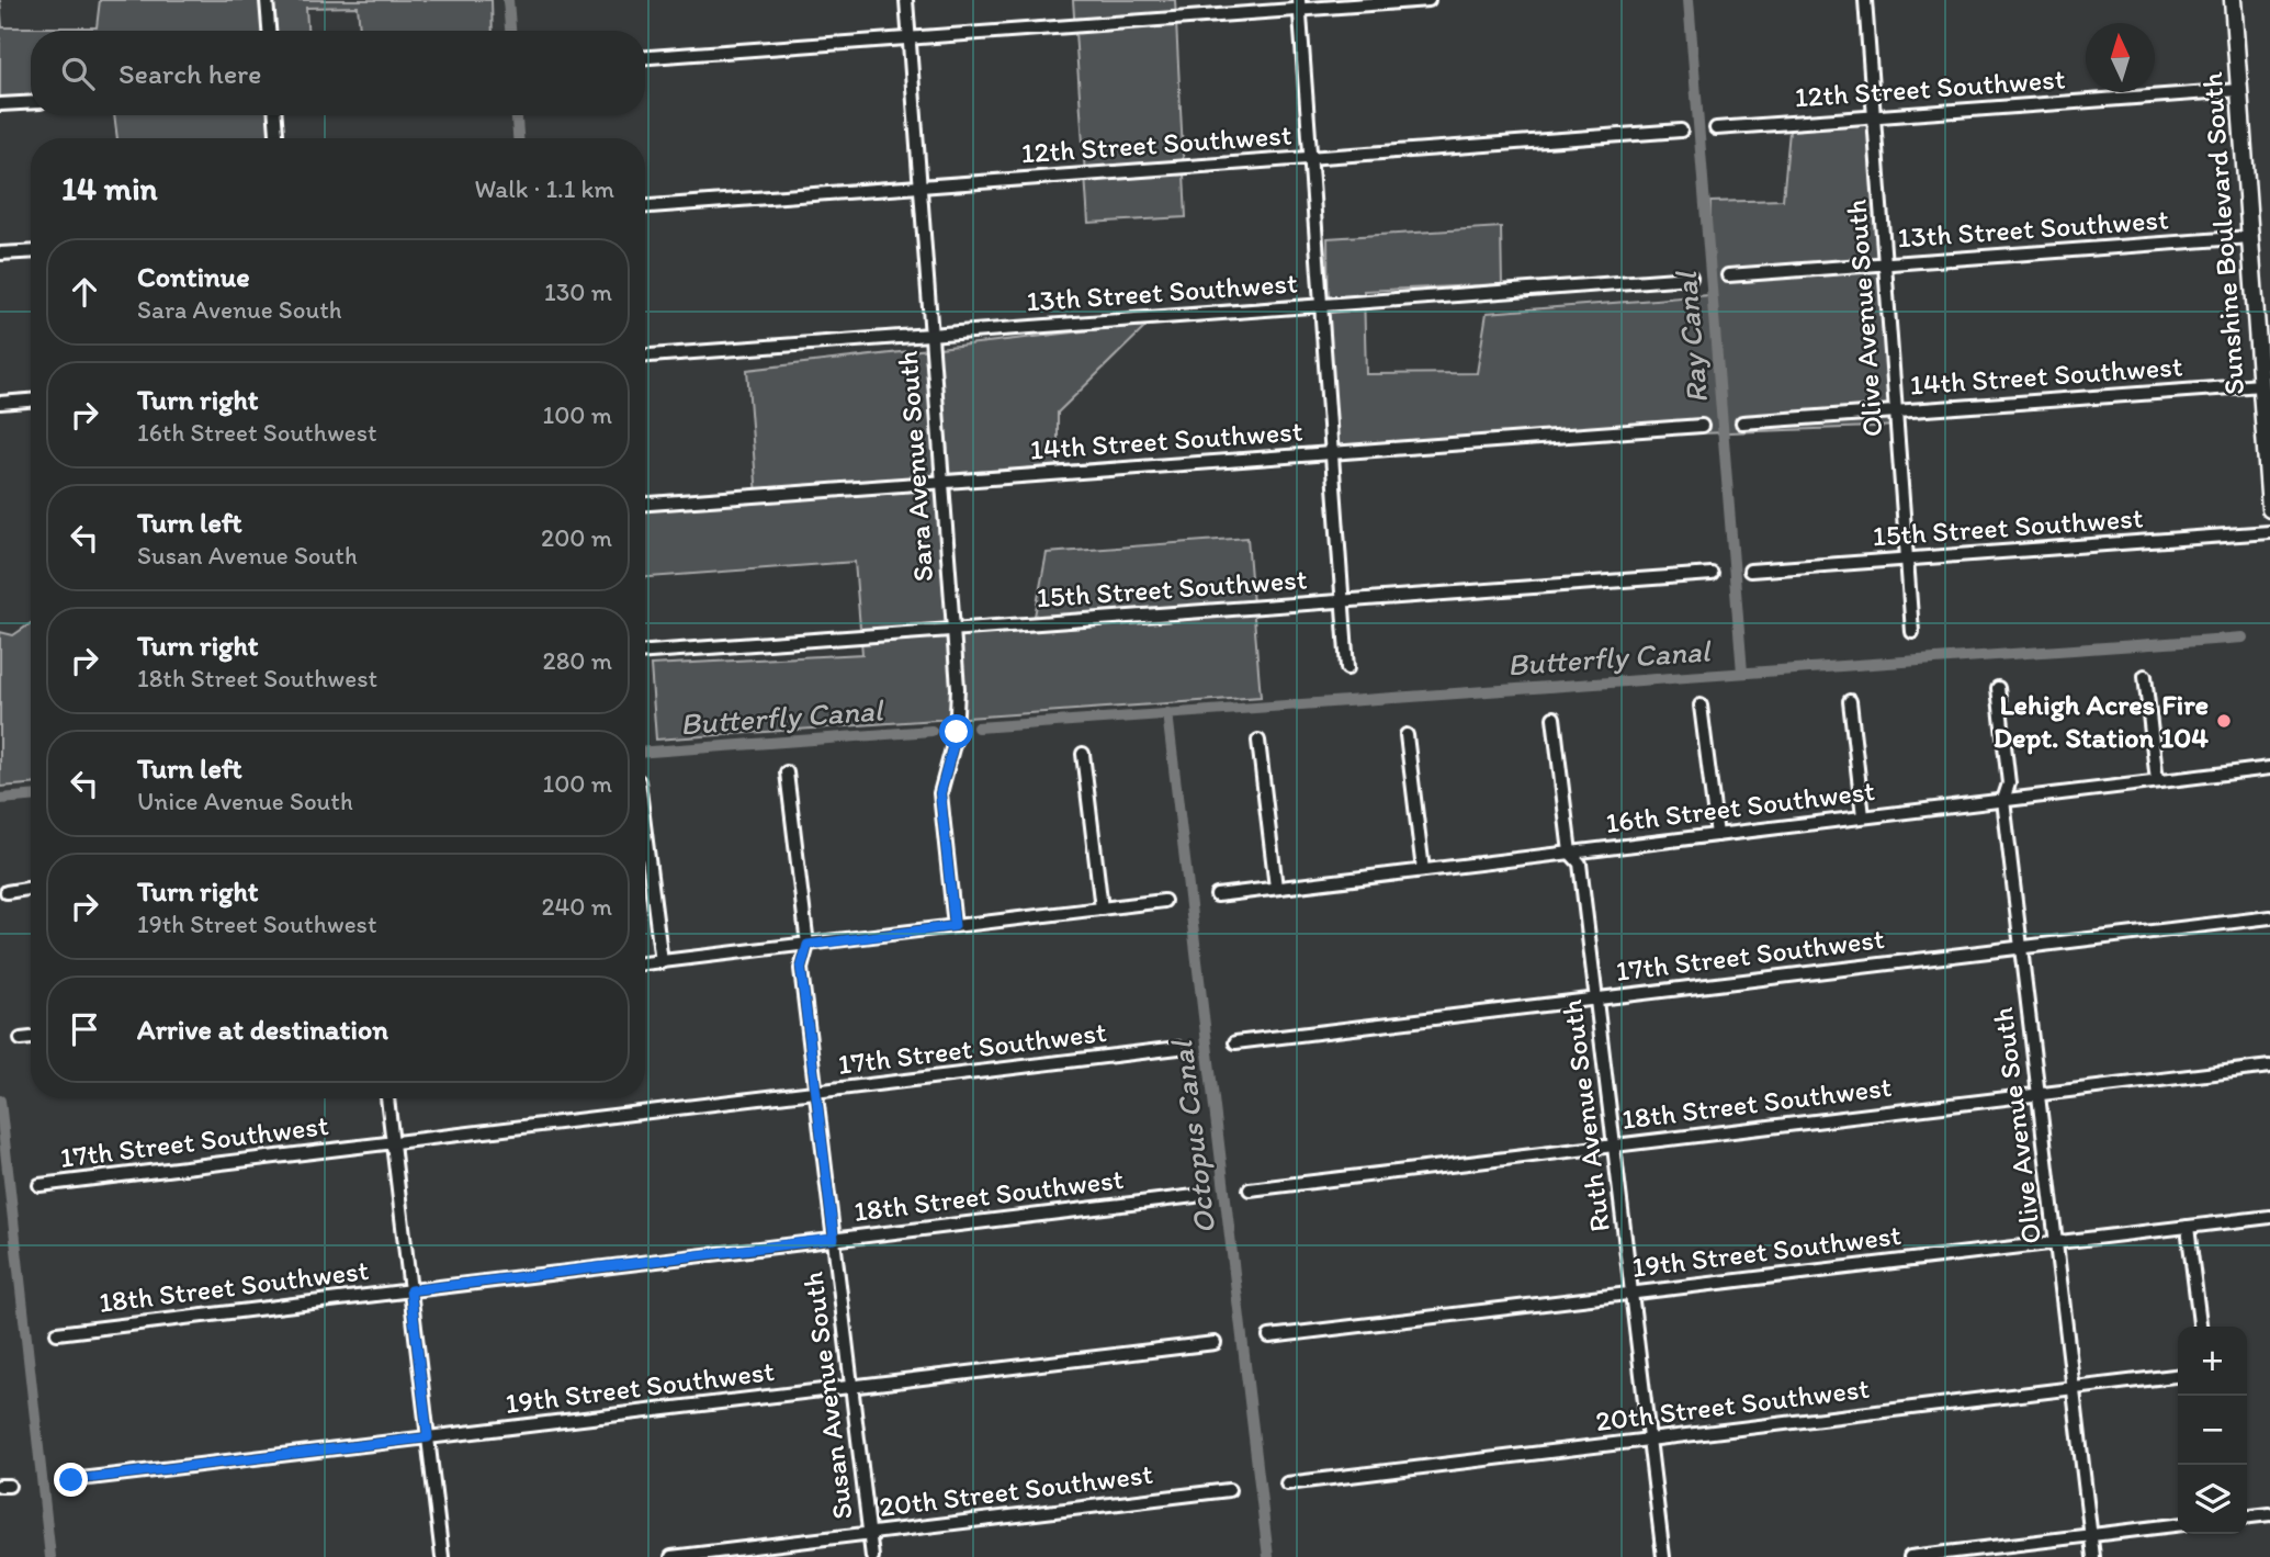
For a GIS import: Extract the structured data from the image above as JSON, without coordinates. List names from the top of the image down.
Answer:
{
  "streets": {
    "street": [
      "12th Street Southwest",
      "13th Street Southwest",
      "Sunshine Boulevard South",
      "Olive Avenue South",
      "14th Street Southwest",
      "Sara Avenue South",
      "15th Street Southwest",
      "16th Street Southwest",
      "17th Street Southwest",
      "18th Street Southwest",
      "Ruth Avenue South",
      "19th Street Southwest",
      "Susan Avenue South",
      "20th Street Southwest"
    ]
  },
  "crossings": [
    ["12th Street Southwest", "Sunshine Boulevard South"],
    ["12th Street Southwest", "Olive Avenue South"],
    ["12th Street Southwest", "Sara Avenue South"],
    ["13th Street Southwest", "Sunshine Boulevard South"],
    ["13th Street Southwest", "Olive Avenue South"],
    ["13th Street Southwest", "Sara Avenue South"],
    ["Sunshine Boulevard South", "14th Street Southwest"],
    ["Olive Avenue South", "14th Street Southwest"],
    ["Olive Avenue South", "15th Street Southwest"],
    ["Olive Avenue South", "16th Street Southwest"],
    ["Olive Avenue South", "17th Street Southwest"],
    ["Olive Avenue South", "18th Street Southwest"],
    ["Olive Avenue South", "19th Street Southwest"],
    ["Olive Avenue South", "20th Street Southwest"],
    ["14th Street Southwest", "Sara Avenue South"],
    ["Sara Avenue South", "15th Street Southwest"],
    ["16th Street Southwest", "Ruth Avenue South"],
    ["17th Street Southwest", "Ruth Avenue South"],
    ["17th Street Southwest", "Susan Avenue South"],
    ["18th Street Southwest", "Ruth Avenue South"],
    ["18th Street Southwest", "Susan Avenue South"],
    ["Ruth Avenue South", "19th Street Southwest"],
    ["Ruth Avenue South", "20th Street Southwest"],
    ["19th Street Southwest", "Susan Avenue South"],
    ["Susan Avenue South", "20th Street Southwest"]
  ],
  "water": ["Ray Canal", "Butterfly Canal", "Octopus Canal"],
  "places": ["Lehigh Acres Fire Dept. Station 104"],
  "north": "top",
  "page": {
    "search": "Search here",
    "heading": ["14 min", "Walk · 1.1 km"],
    "list": [
      ["Continue", "Sara Avenue South", "130 m"],
      ["Turn right", "16th Street Southwest", "100 m"],
      ["Turn left", "Susan Avenue South", "200 m"],
      ["Turn right", "18th Street Southwest", "280 m"],
      ["Turn left", "Unice Avenue South", "100 m"],
      ["Turn right", "19th Street Southwest", "240 m"],
      "Arrive at destination"
    ],
    "map_buttons": ["+", "−"]
  }
}
